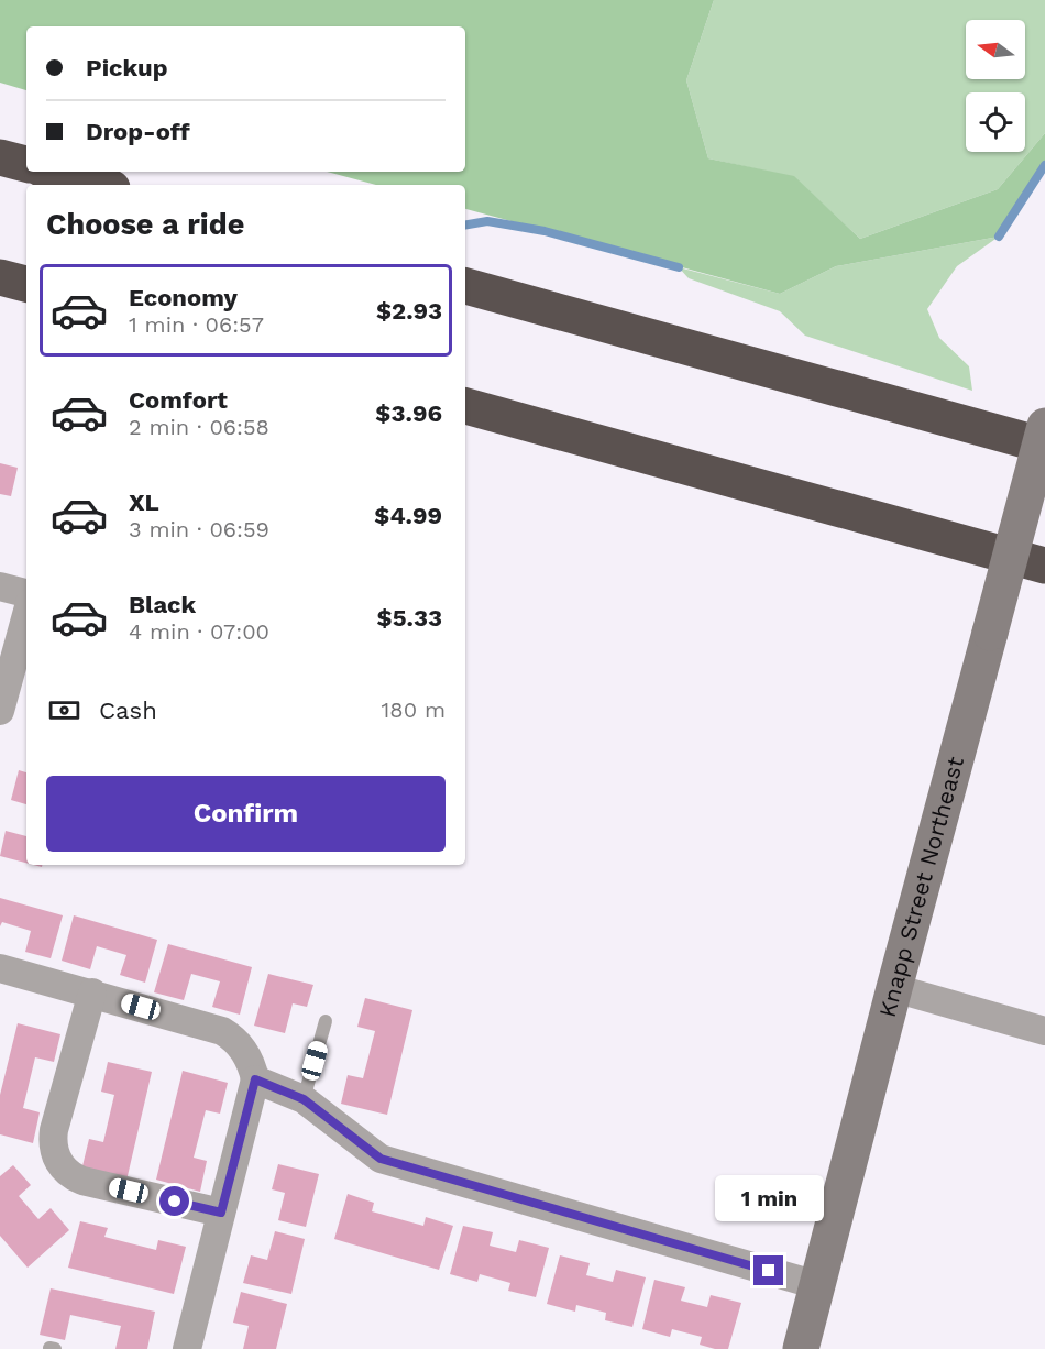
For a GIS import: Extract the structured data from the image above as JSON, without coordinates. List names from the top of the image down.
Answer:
{
  "streets": {
    "main road": ["Knapp Street Northeast"]
  },
  "north": "left",
  "page": {
    "banner": ["Pickup", "Drop-off"],
    "heading": "Choose a ride",
    "list": [
      {
        "name": "Economy",
        "note": "1 min · 06:57",
        "value": "$2.93"
      },
      {
        "name": "Comfort",
        "note": "2 min · 06:58",
        "value": "$3.96"
      },
      {
        "name": "XL",
        "note": "3 min · 06:59",
        "value": "$4.99"
      },
      {
        "name": "Black",
        "note": "4 min · 07:00",
        "value": "$5.33"
      }
    ],
    "pay": ["Cash", "180 m"],
    "buttons": "Confirm",
    "bubble": "1 min"
  }
}
